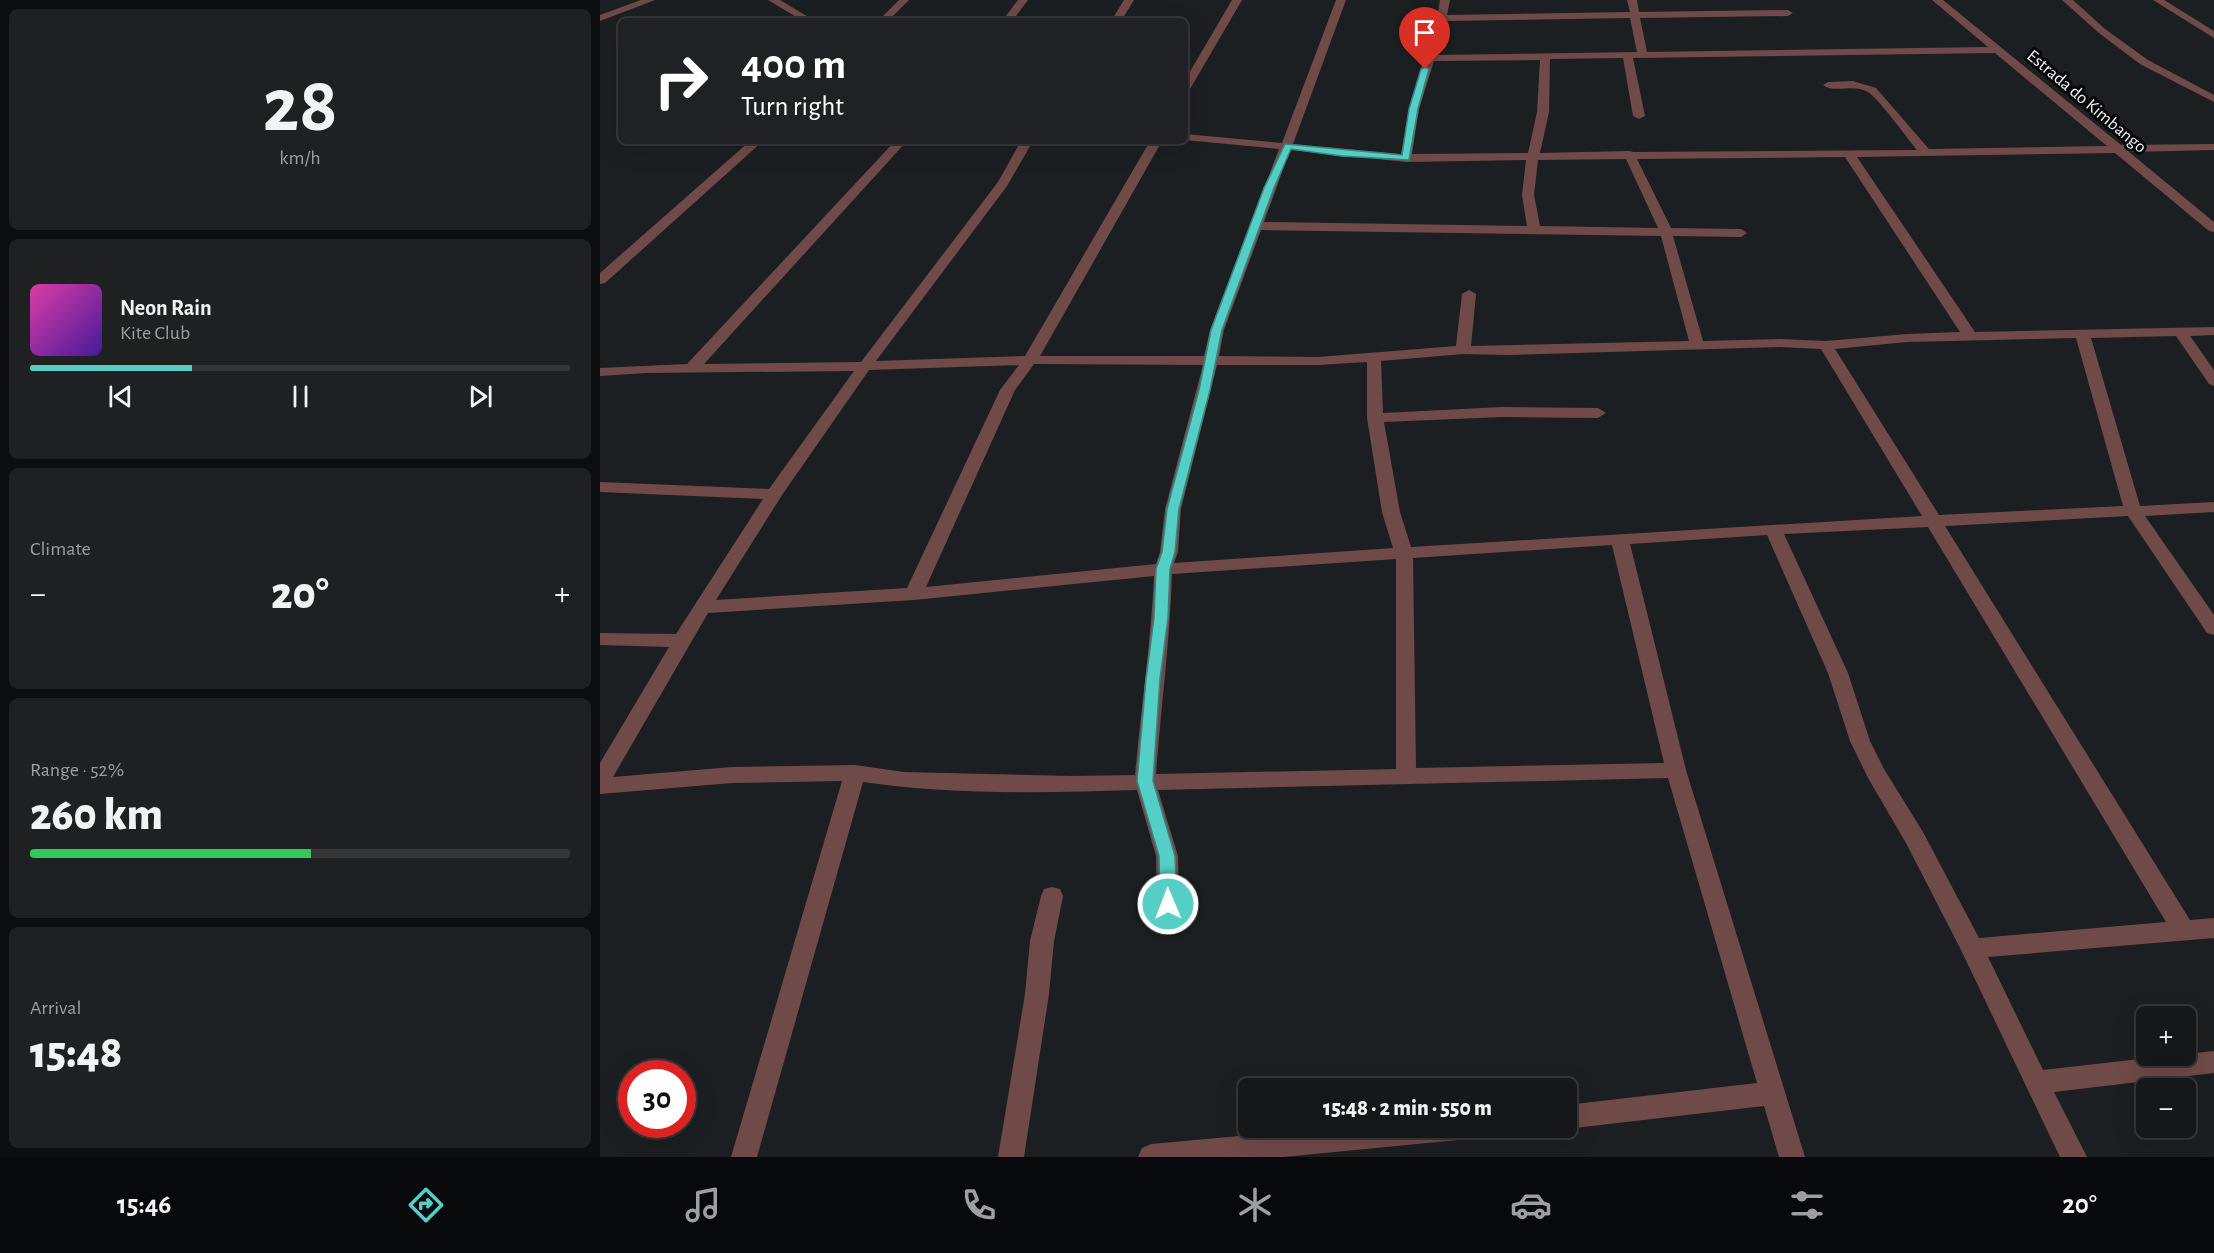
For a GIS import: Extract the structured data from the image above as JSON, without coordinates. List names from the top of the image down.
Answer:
{
  "streets": {
    "street": ["Estrada do Kimbango"]
  },
  "page": {
    "tile": [
      ["28", "km/h"],
      "Climate",
      ["Range · 52%", "260 km"],
      ["Arrival", "15:48"]
    ],
    "turn": ["400 m", "Turn right"],
    "song": ["Neon Rain", "Kite Club"],
    "heat": ["−", "20°", "+"],
    "map_buttons": ["+", "−"],
    "limit": "30",
    "trip": "15:48 · 2 min · 550 m",
    "tabs": ["15:46", "20°"]
  }
}
